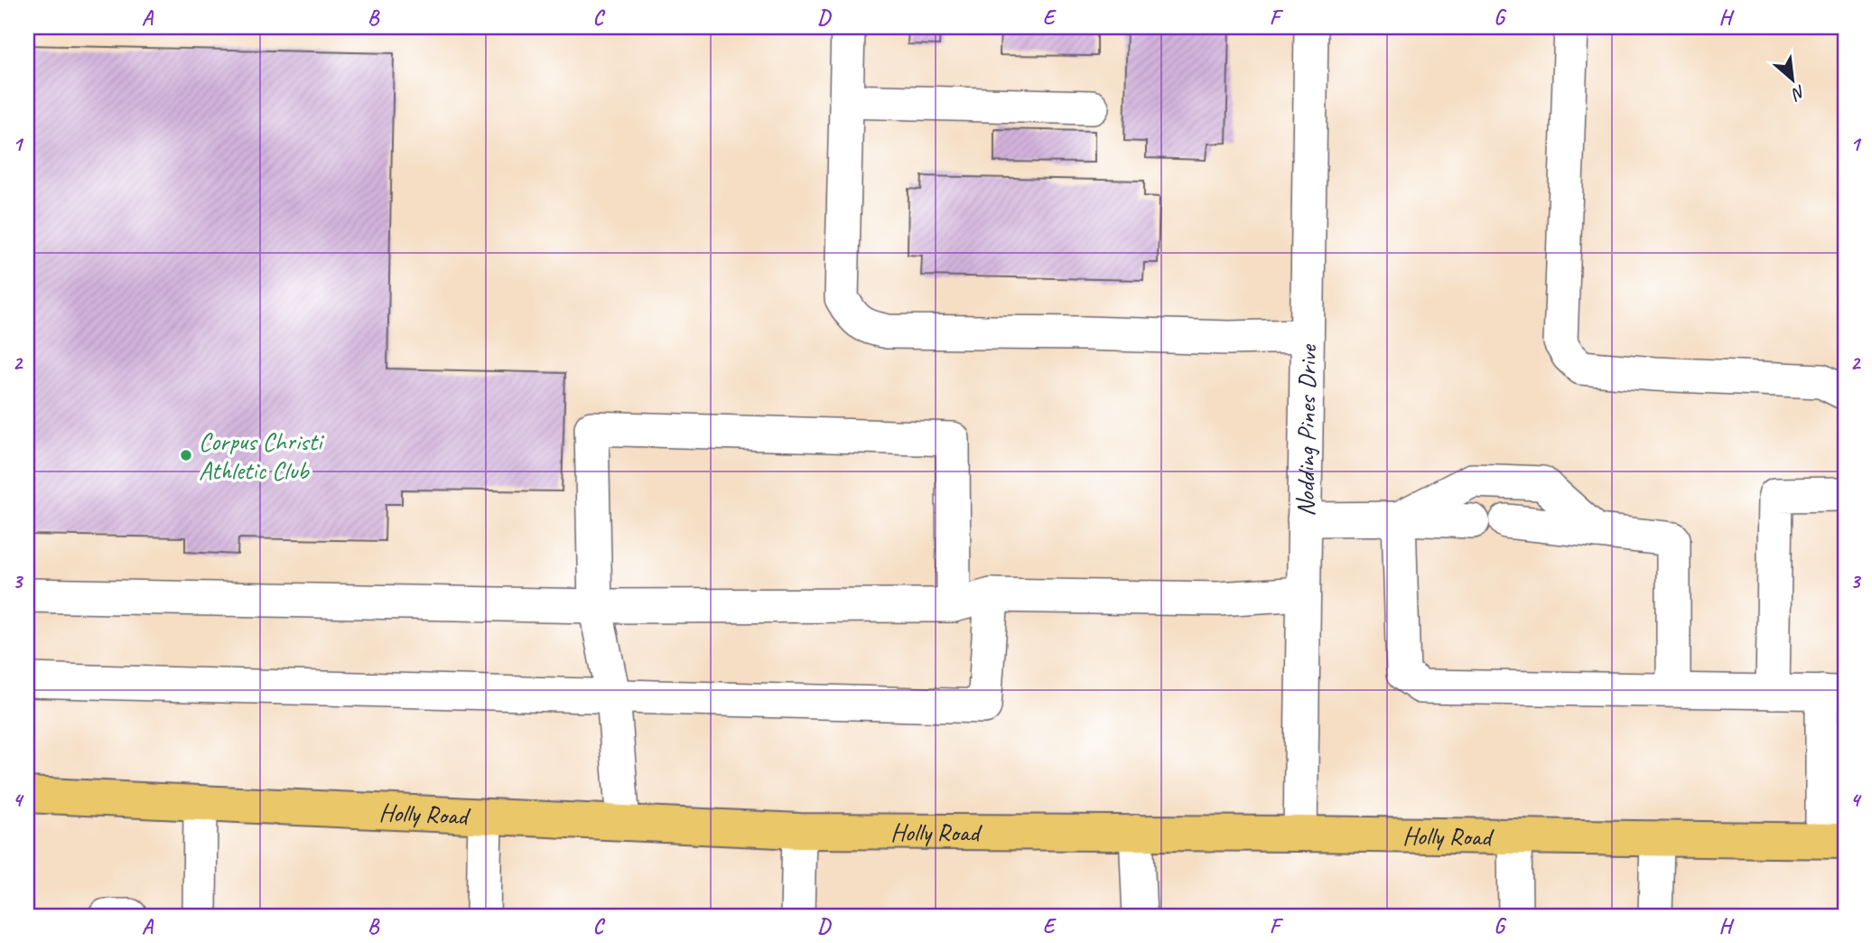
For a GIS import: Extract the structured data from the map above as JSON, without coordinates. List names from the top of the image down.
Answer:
{
  "streets": {
    "main road": ["Holly Road"],
    "street": ["Nodding Pines Drive"]
  },
  "crossings": [
    ["Nodding Pines Drive", "Holly Road"]
  ],
  "places": ["Corpus Christi Athletic Club"],
  "north": "bottom right",
  "grid": {
    "columns": [
      "A",
      "B",
      "C",
      "D",
      "E",
      "F",
      "G",
      "H"
    ],
    "rows": [
      "1",
      "2",
      "3",
      "4"
    ]
  }
}
